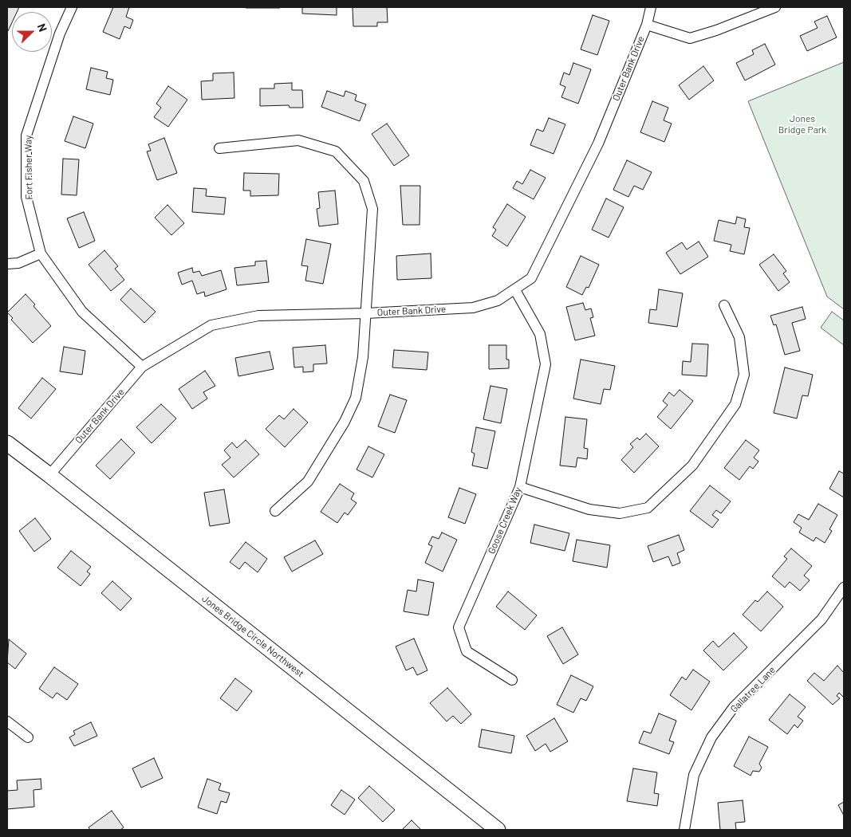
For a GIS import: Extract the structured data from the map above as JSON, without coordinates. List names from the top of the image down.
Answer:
{
  "streets": {
    "street": [
      "Outer Bank Drive",
      "Fort Fisher Way",
      "Goose Creek Way",
      "Jones Bridge Circle Northwest",
      "Gallatree Lane"
    ]
  },
  "crossings": [
    ["Outer Bank Drive", "Fort Fisher Way"],
    ["Outer Bank Drive", "Goose Creek Way"],
    ["Outer Bank Drive", "Jones Bridge Circle Northwest"]
  ],
  "parks": ["Jones Bridge Park"],
  "north": "right"
}
